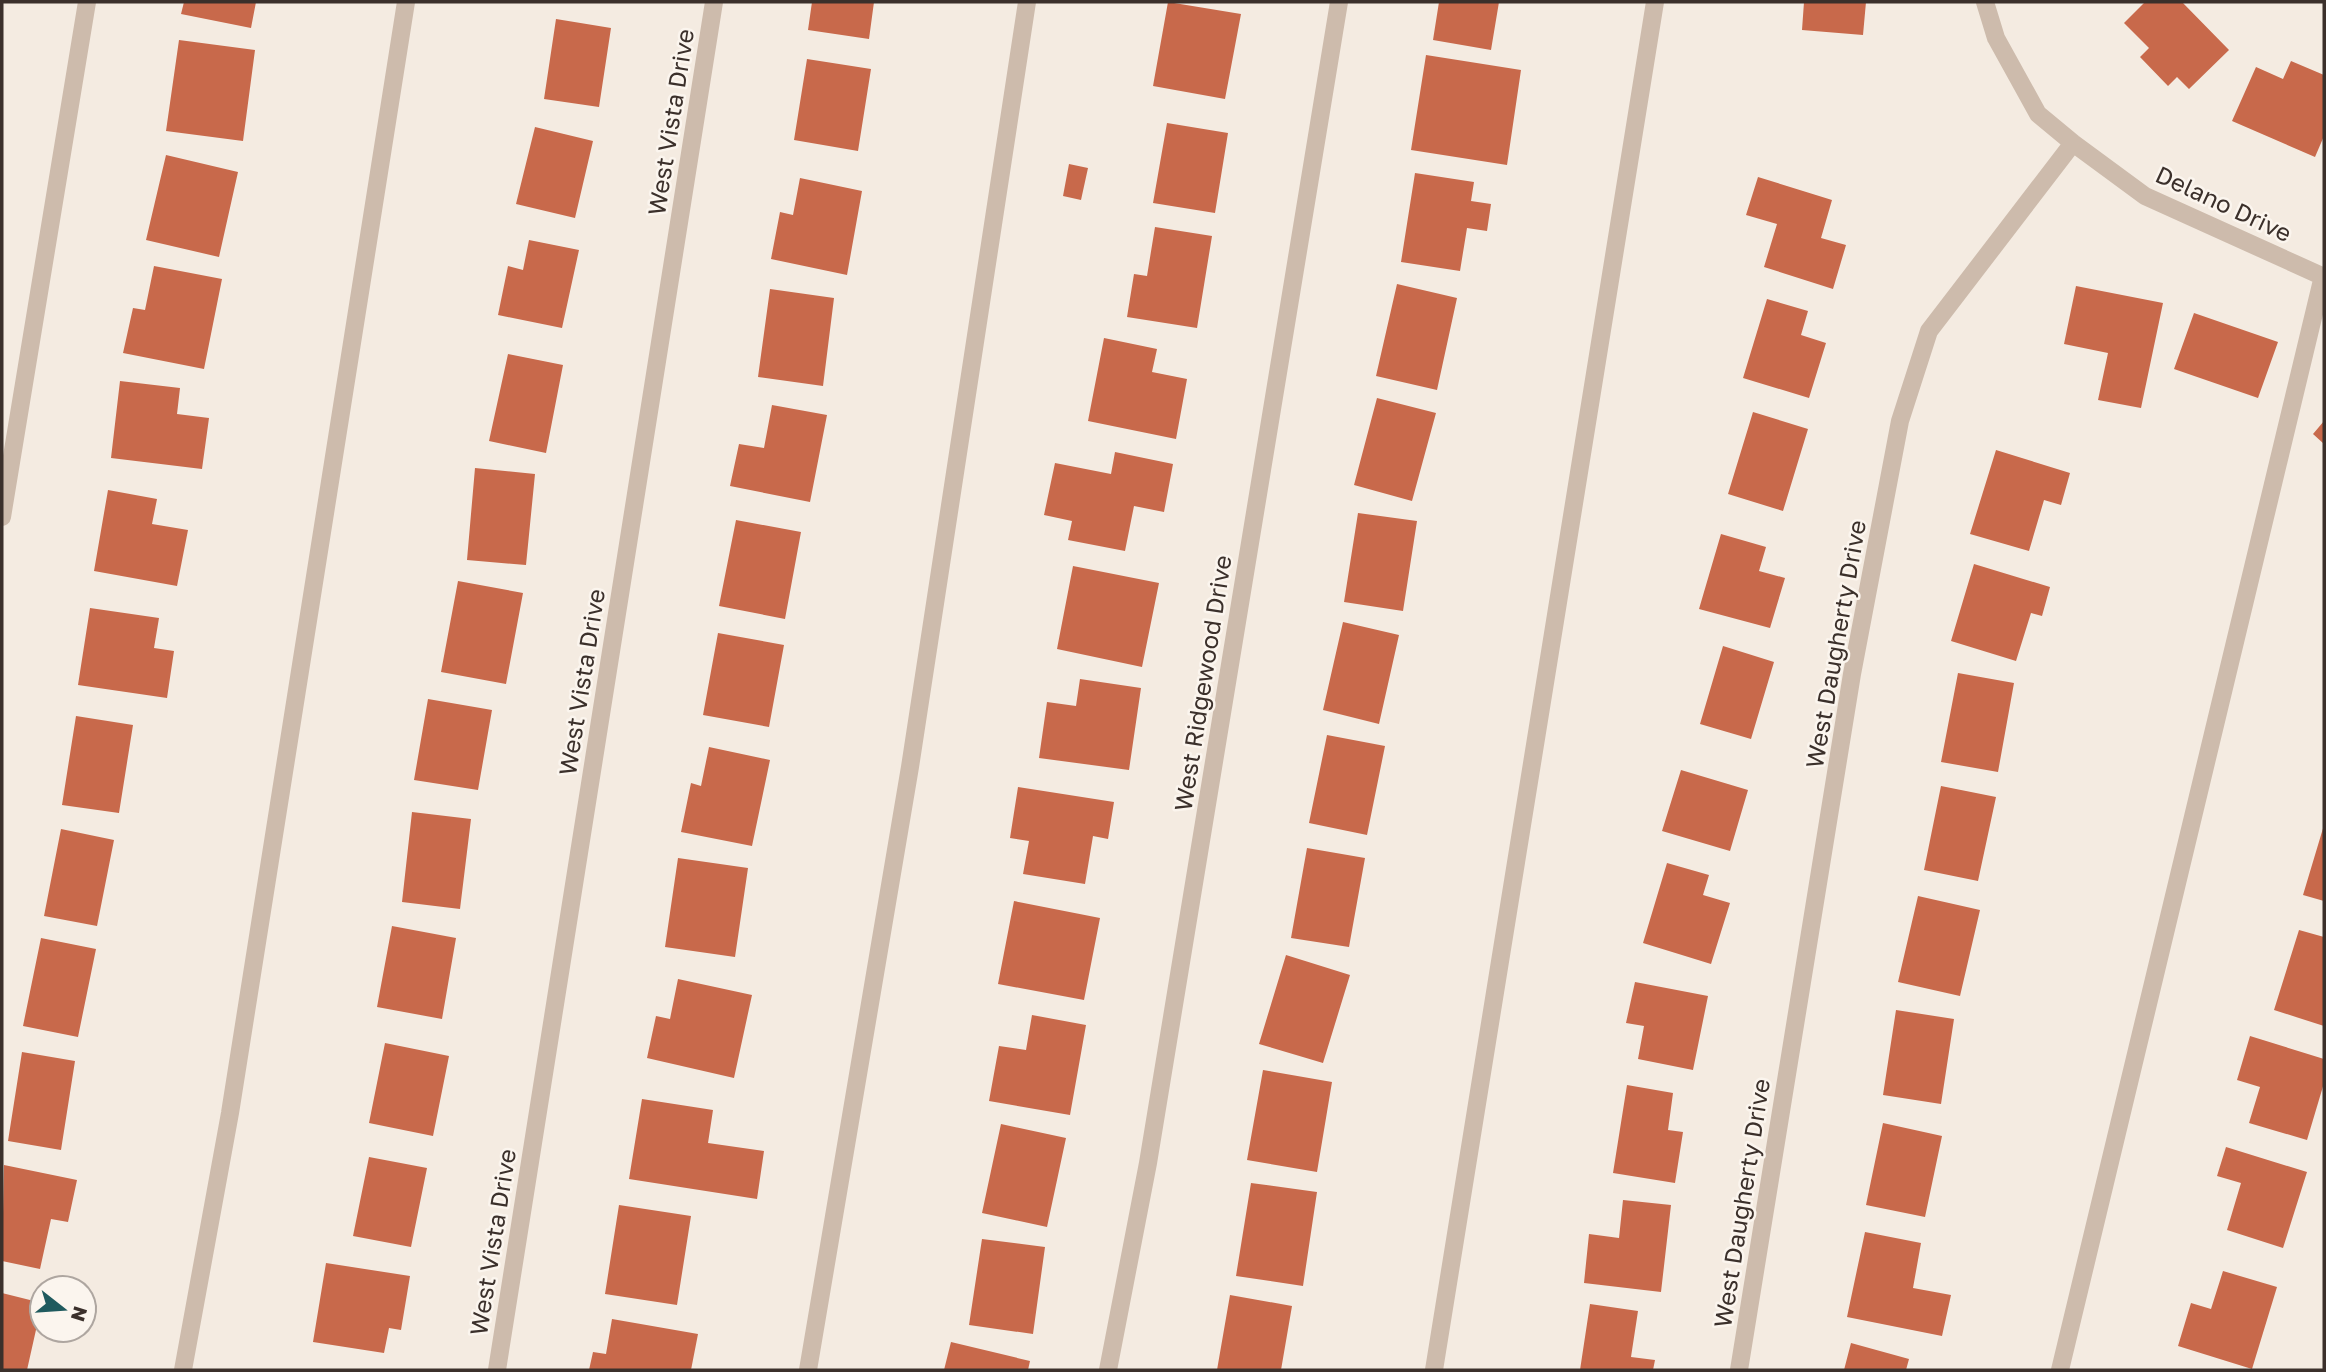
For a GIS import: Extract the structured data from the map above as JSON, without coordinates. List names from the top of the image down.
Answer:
{
  "streets": {
    "street": [
      "West Vista Drive",
      "Delano Drive",
      "West Daugherty Drive",
      "West Ridgewood Drive"
    ]
  },
  "crossings": [
    ["Delano Drive", "West Daugherty Drive"]
  ],
  "north": "right"
}
